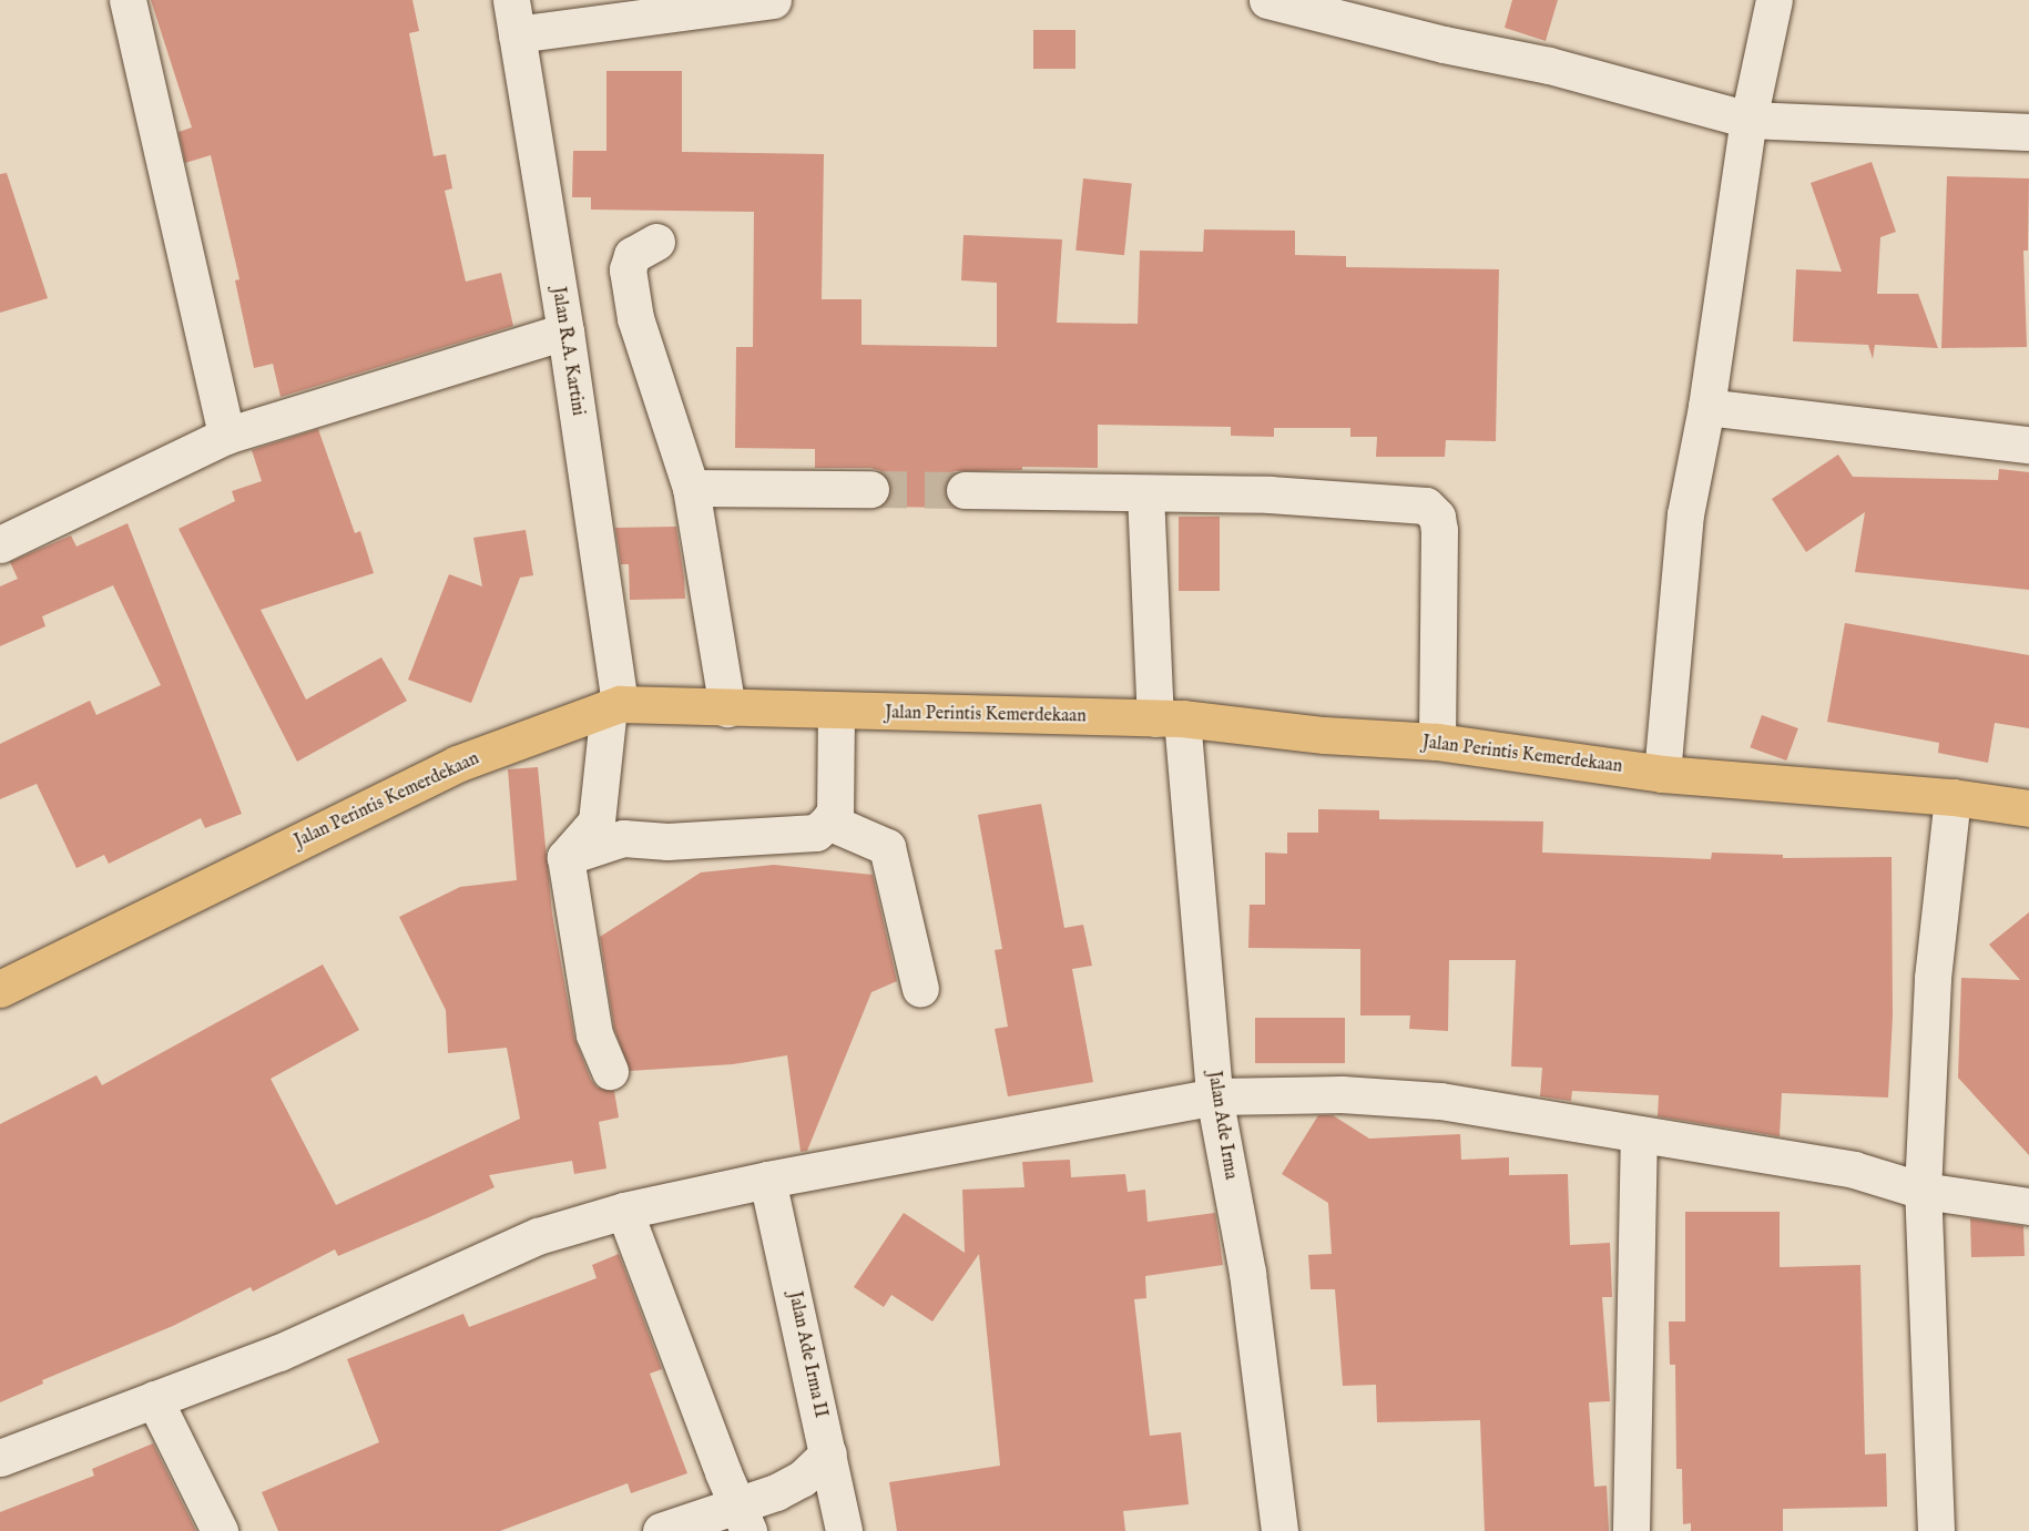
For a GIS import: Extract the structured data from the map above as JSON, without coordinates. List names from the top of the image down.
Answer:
{
  "streets": {
    "main road": ["Jalan Perintis Kemerdekaan"],
    "street": ["Jalan R.A. Kartini", "Jalan Ade Irma", "Jalan Ade Irma II"]
  },
  "crossings": [
    ["Jalan R.A. Kartini", "Jalan Perintis Kemerdekaan"],
    ["Jalan Perintis Kemerdekaan", "Jalan Ade Irma"]
  ]
}
